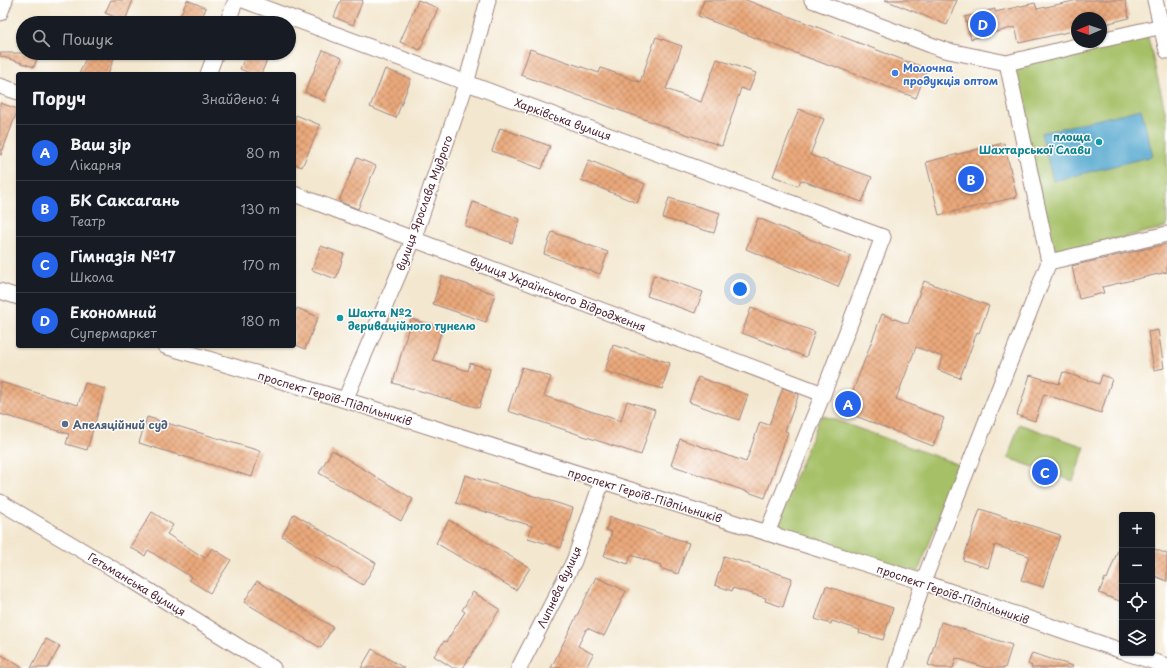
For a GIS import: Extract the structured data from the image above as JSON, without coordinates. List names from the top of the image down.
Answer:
{
  "streets": {
    "street": [
      "Харківська вулиця",
      "вулиця Ярослава Мудрого",
      "вулиця Українського Відродження",
      "проспект Героїв-Підпільників",
      "Гетьманська вулиця",
      "Липнева вулиця"
    ]
  },
  "crossings": [
    ["Харківська вулиця", "вулиця Ярослава Мудрого"],
    ["Харківська вулиця", "вулиця Українського Відродження"],
    ["вулиця Ярослава Мудрого", "вулиця Українського Відродження"],
    ["вулиця Ярослава Мудрого", "проспект Героїв-Підпільників"],
    ["проспект Героїв-Підпільників", "Липнева вулиця"]
  ],
  "places": [
    "Молочна продукція оптом",
    "площа Шахтарської Слави",
    "Шахта №2 дериваційного тунелю",
    "Апеляційний суд"
  ],
  "north": "left",
  "page": {
    "pins": [
      "D",
      "B",
      "A",
      "C"
    ],
    "search": "Пошук",
    "heading": ["Поруч", "Знайдено: 4"],
    "list": [
      {
        "mark": "A",
        "name": "Ваш зір",
        "note": "Лікарня",
        "value": "80 m"
      },
      {
        "mark": "B",
        "name": "БК Саксагань",
        "note": "Театр",
        "value": "130 m"
      },
      {
        "mark": "C",
        "name": "Гімназія №17",
        "note": "Школа",
        "value": "170 m"
      },
      {
        "mark": "D",
        "name": "Економний",
        "note": "Супермаркет",
        "value": "180 m"
      }
    ],
    "map_buttons": ["+", "−"]
  }
}
